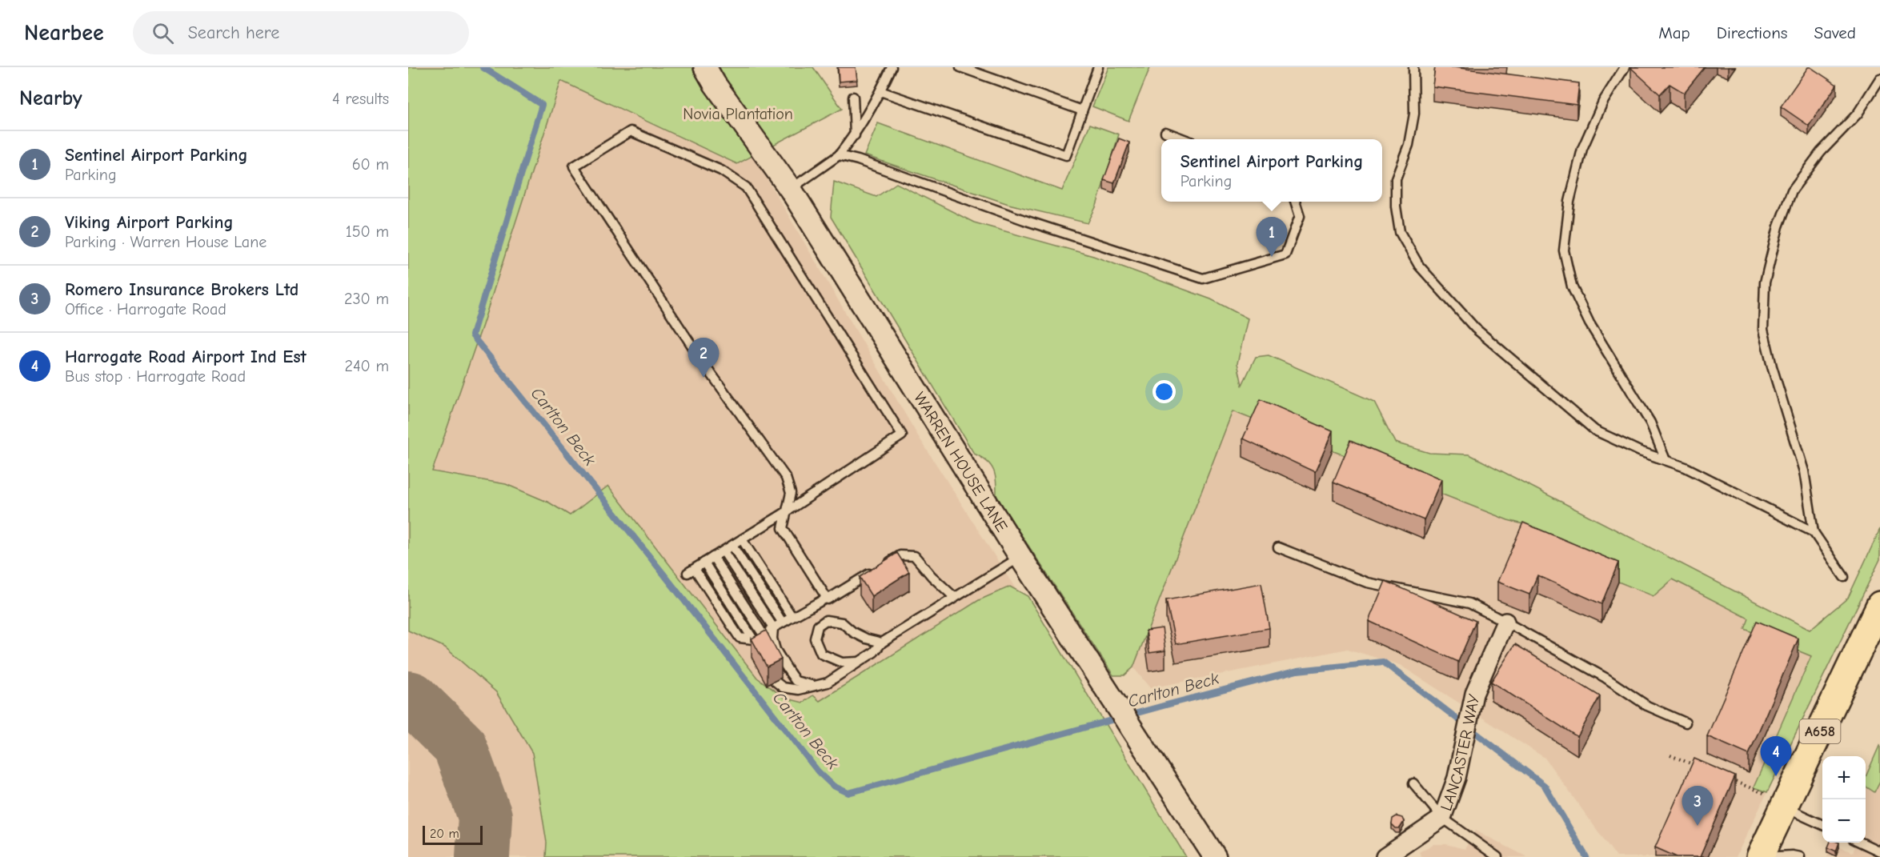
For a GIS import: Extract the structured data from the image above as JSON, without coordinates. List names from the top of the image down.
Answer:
{
  "streets": {
    "highway": ["A658"],
    "street": ["WARREN HOUSE LANE", "LANCASTER WAY"]
  },
  "water": ["Carlton Beck"],
  "parks": ["Novia Plantation"],
  "scale_bar": "20 m",
  "page": {
    "header": "Nearbee",
    "search": "Search here",
    "nav": ["Map", "Directions", "Saved"],
    "heading": ["Nearby", "4 results"],
    "list": [
      {
        "mark": "1",
        "name": "Sentinel Airport Parking",
        "note": "Parking",
        "value": "60 m"
      },
      {
        "mark": "2",
        "name": "Viking Airport Parking",
        "note": "Parking · Warren House Lane",
        "value": "150 m"
      },
      {
        "mark": "3",
        "name": "Romero Insurance Brokers Ltd",
        "note": "Office · Harrogate Road",
        "value": "230 m"
      },
      {
        "mark": "4",
        "name": "Harrogate Road Airport Ind Est",
        "note": "Bus stop · Harrogate Road",
        "value": "240 m"
      }
    ],
    "popup": ["Sentinel Airport Parking", "Parking"],
    "pins": [
      "1",
      "2",
      "4",
      "3"
    ],
    "map_buttons": ["+", "−"],
    "scale": "20 m"
  }
}
